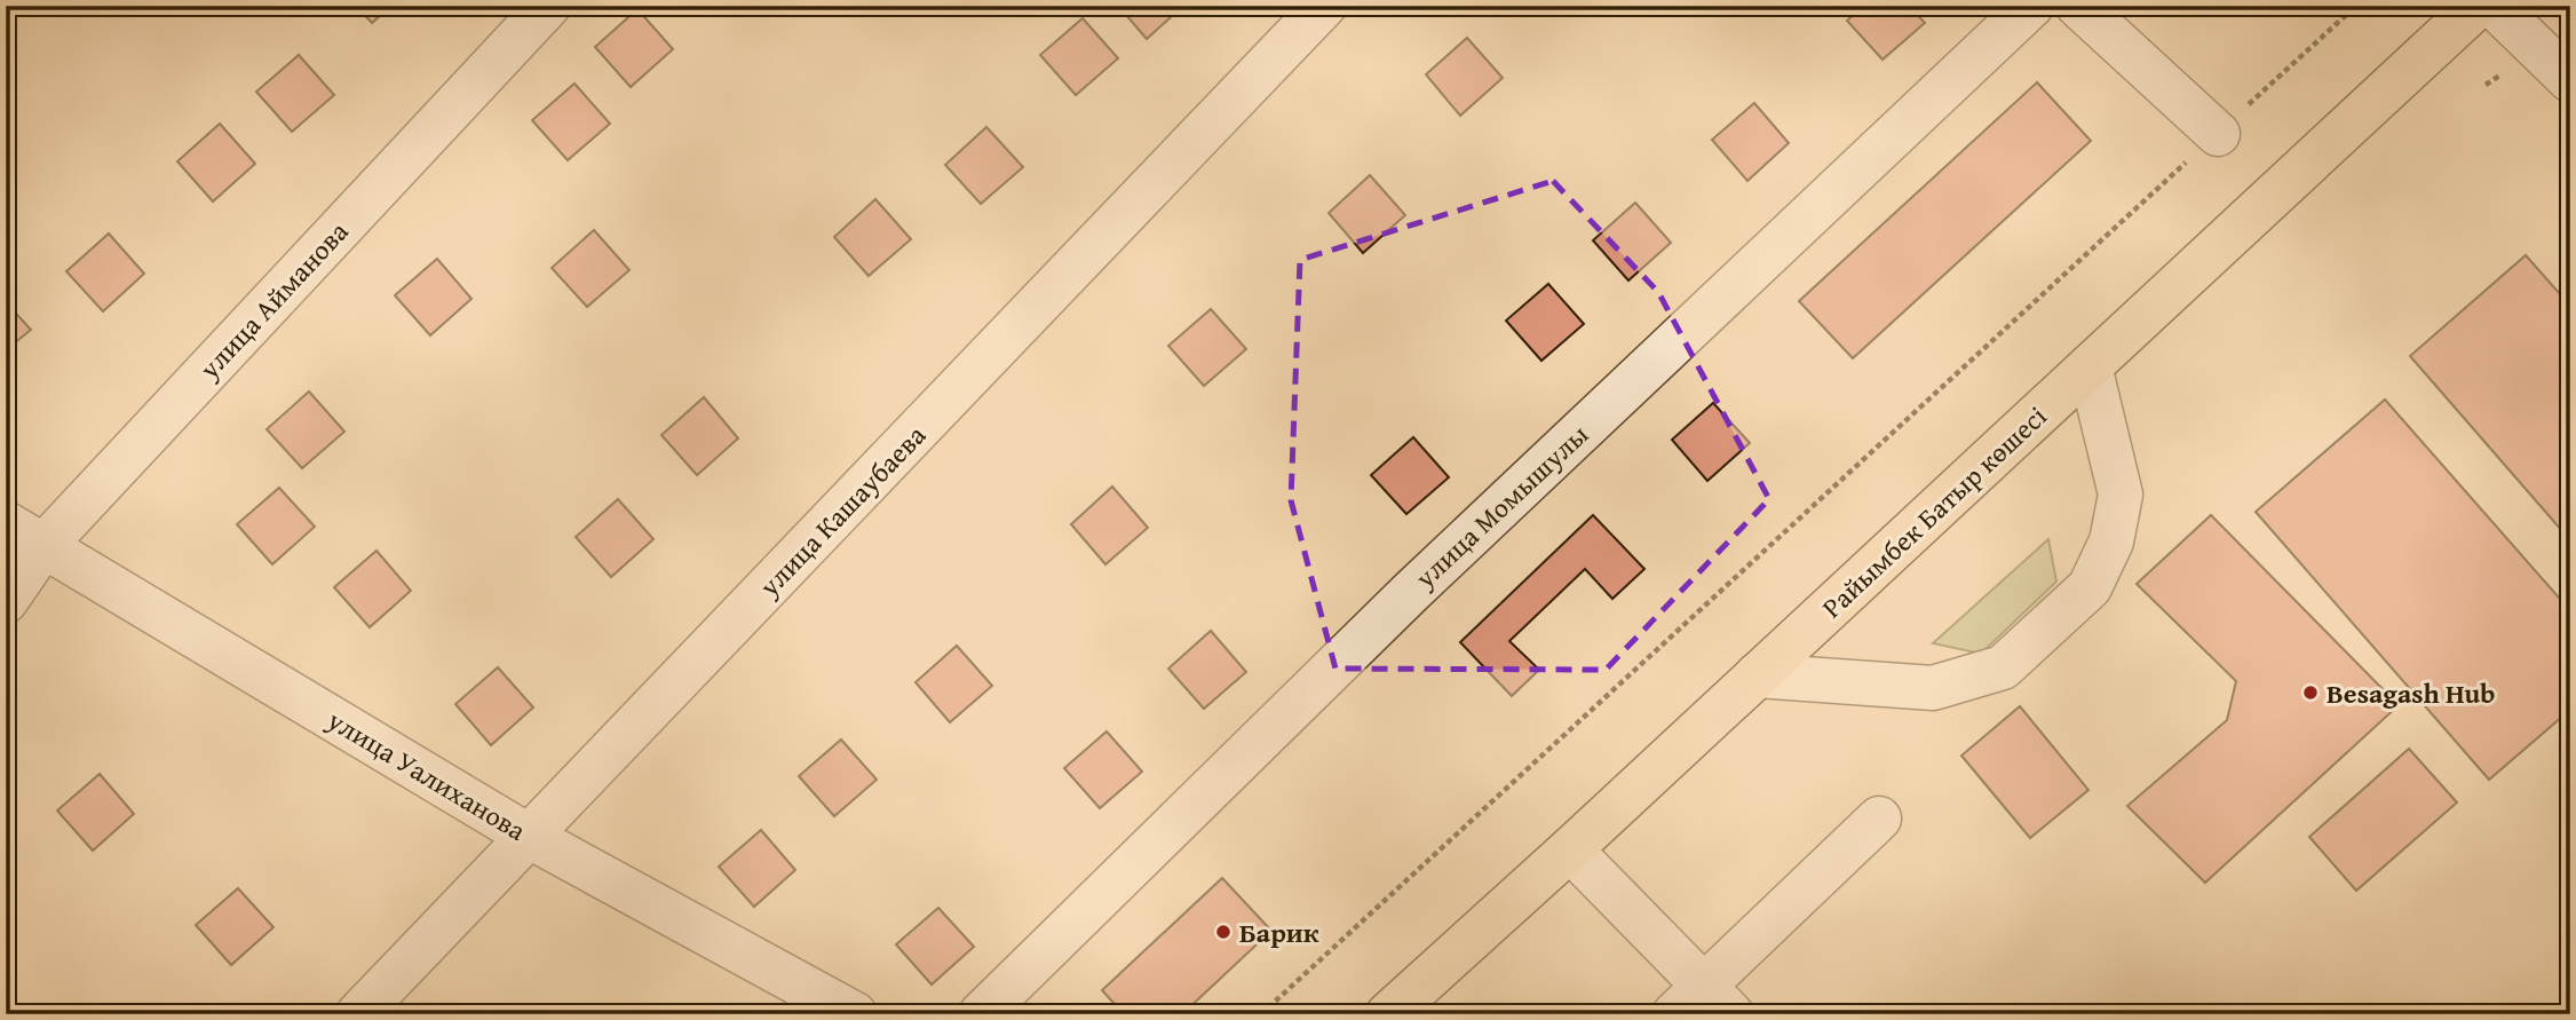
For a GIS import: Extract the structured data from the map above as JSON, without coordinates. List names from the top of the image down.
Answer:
{
  "streets": {
    "main road": ["Райымбек Батыр көшесі"],
    "street": [
      "улица Айманова",
      "улица Момышулы",
      "улица Кашаубаева",
      "улица Уалиханова"
    ]
  },
  "crossings": [
    ["улица Айманова", "улица Уалиханова"],
    ["улица Кашаубаева", "улица Уалиханова"]
  ],
  "places": ["Besagash Hub", "Барик"]
}
